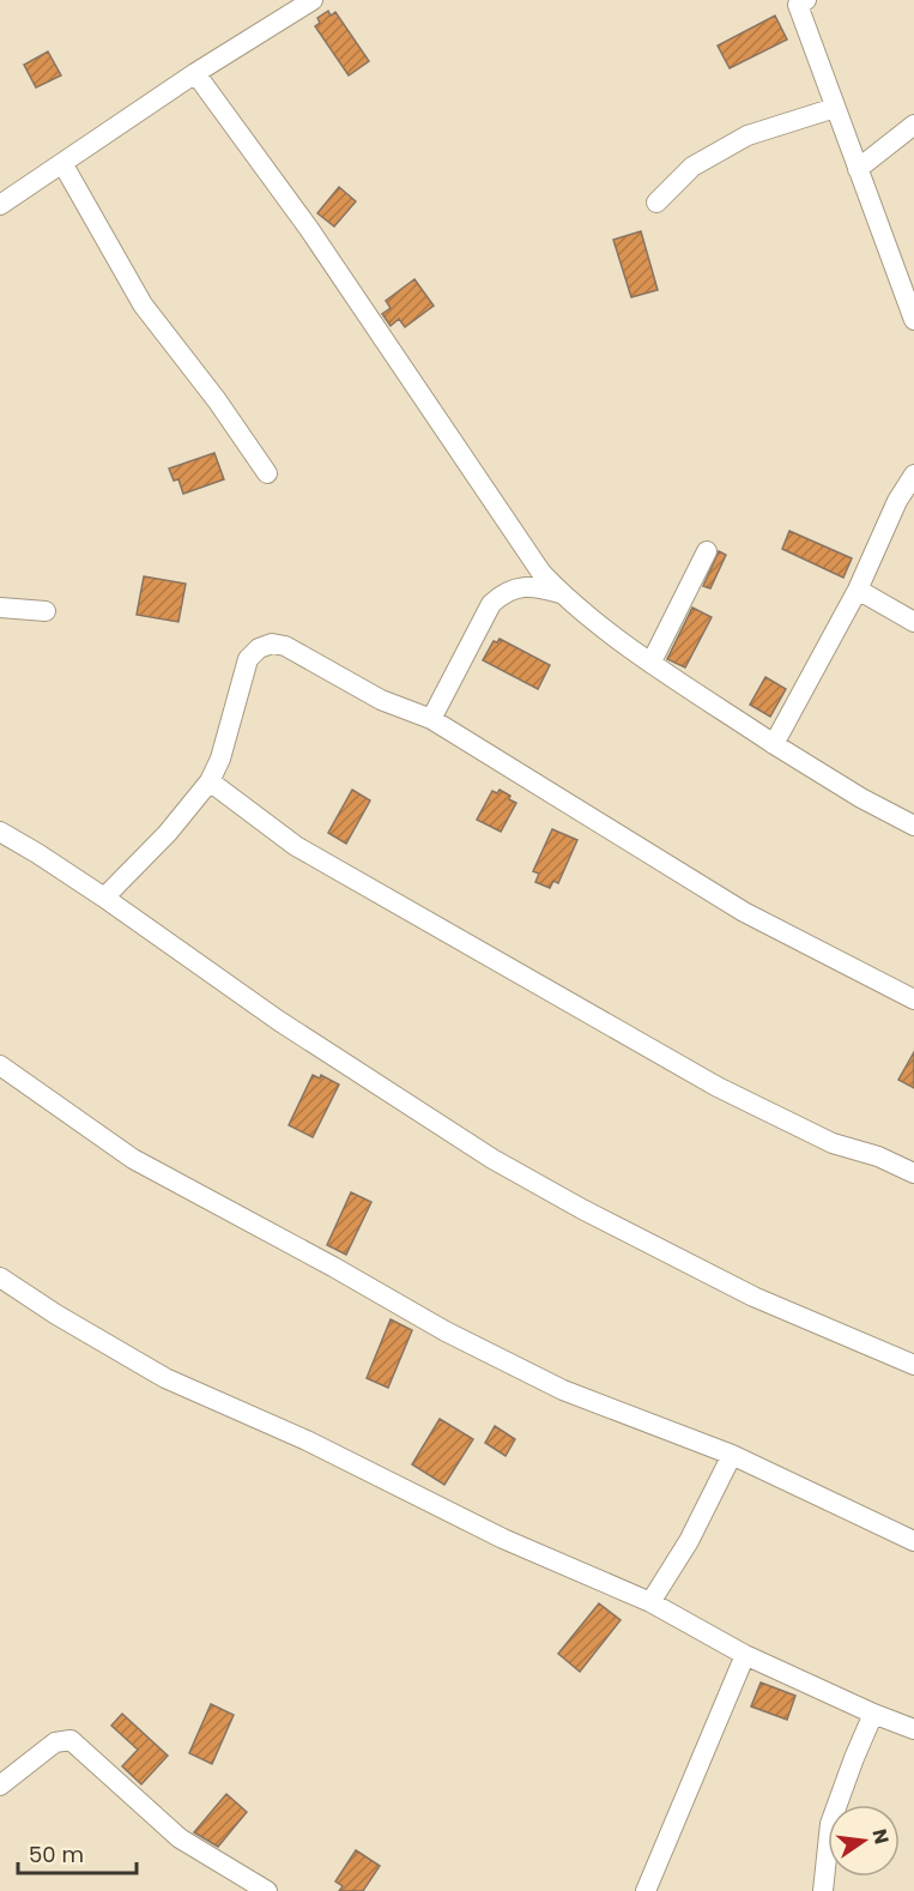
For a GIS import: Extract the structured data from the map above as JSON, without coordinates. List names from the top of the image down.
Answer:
{
  "scale_bar": "50 m",
  "north": "right"
}
